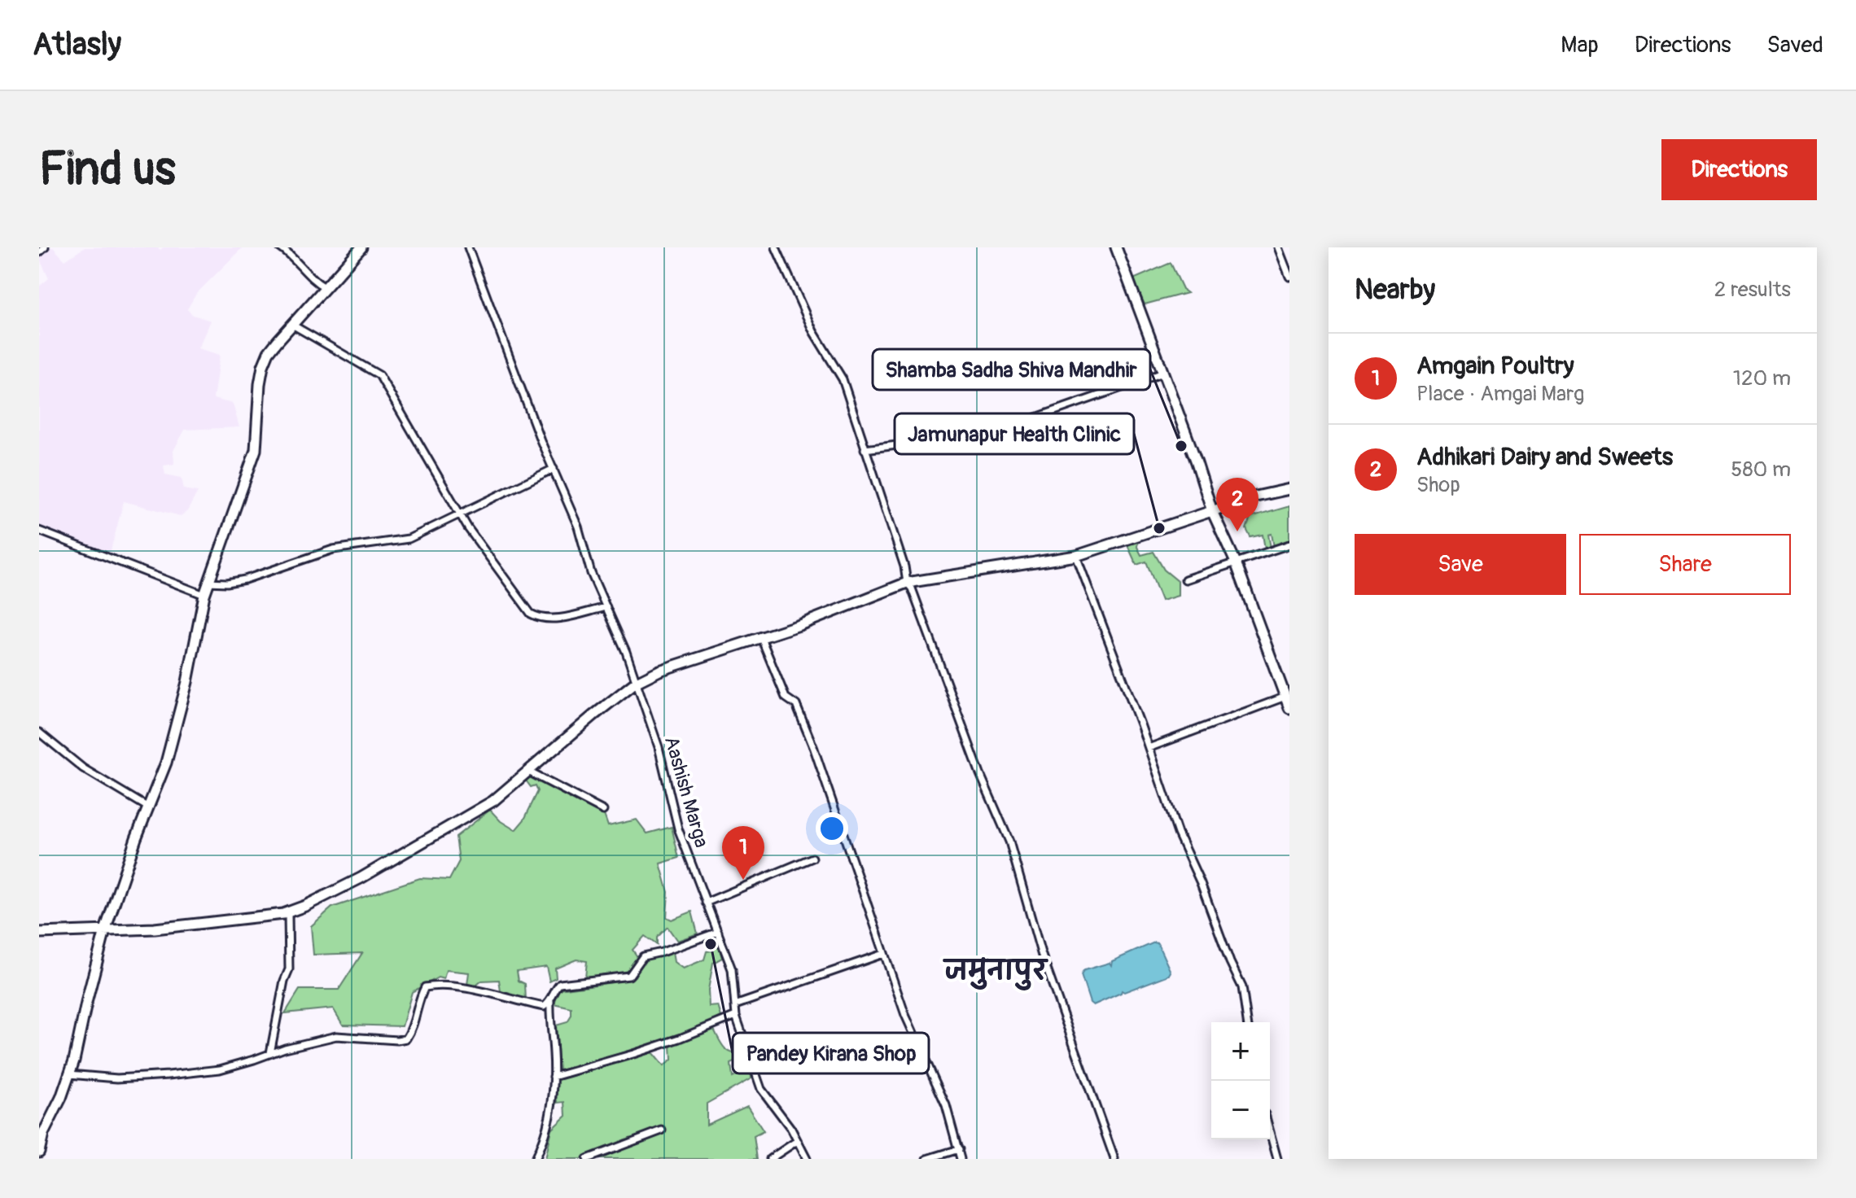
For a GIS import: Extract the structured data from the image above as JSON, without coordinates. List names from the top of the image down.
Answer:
{
  "streets": {
    "street": ["Aashish Marga"]
  },
  "districts": ["जमुनापुर"],
  "places": ["Shamba Sadha Shiva Mandhir", "Jamunapur Health Clinic", "Pandey Kirana Shop"],
  "page": {
    "header": "Atlasly",
    "nav": ["Map", "Directions", "Saved"],
    "buttons": [
      "Directions",
      ["Save", "Share"]
    ],
    "title": "Find us",
    "heading": ["Nearby", "2 results"],
    "list": [
      {
        "mark": "1",
        "name": "Amgain Poultry",
        "note": "Place · Amgai Marg",
        "value": "120 m"
      },
      {
        "mark": "2",
        "name": "Adhikari Dairy and Sweets",
        "note": "Shop",
        "value": "580 m"
      }
    ],
    "pins": ["2", "1"],
    "map_buttons": ["+", "−"]
  }
}
